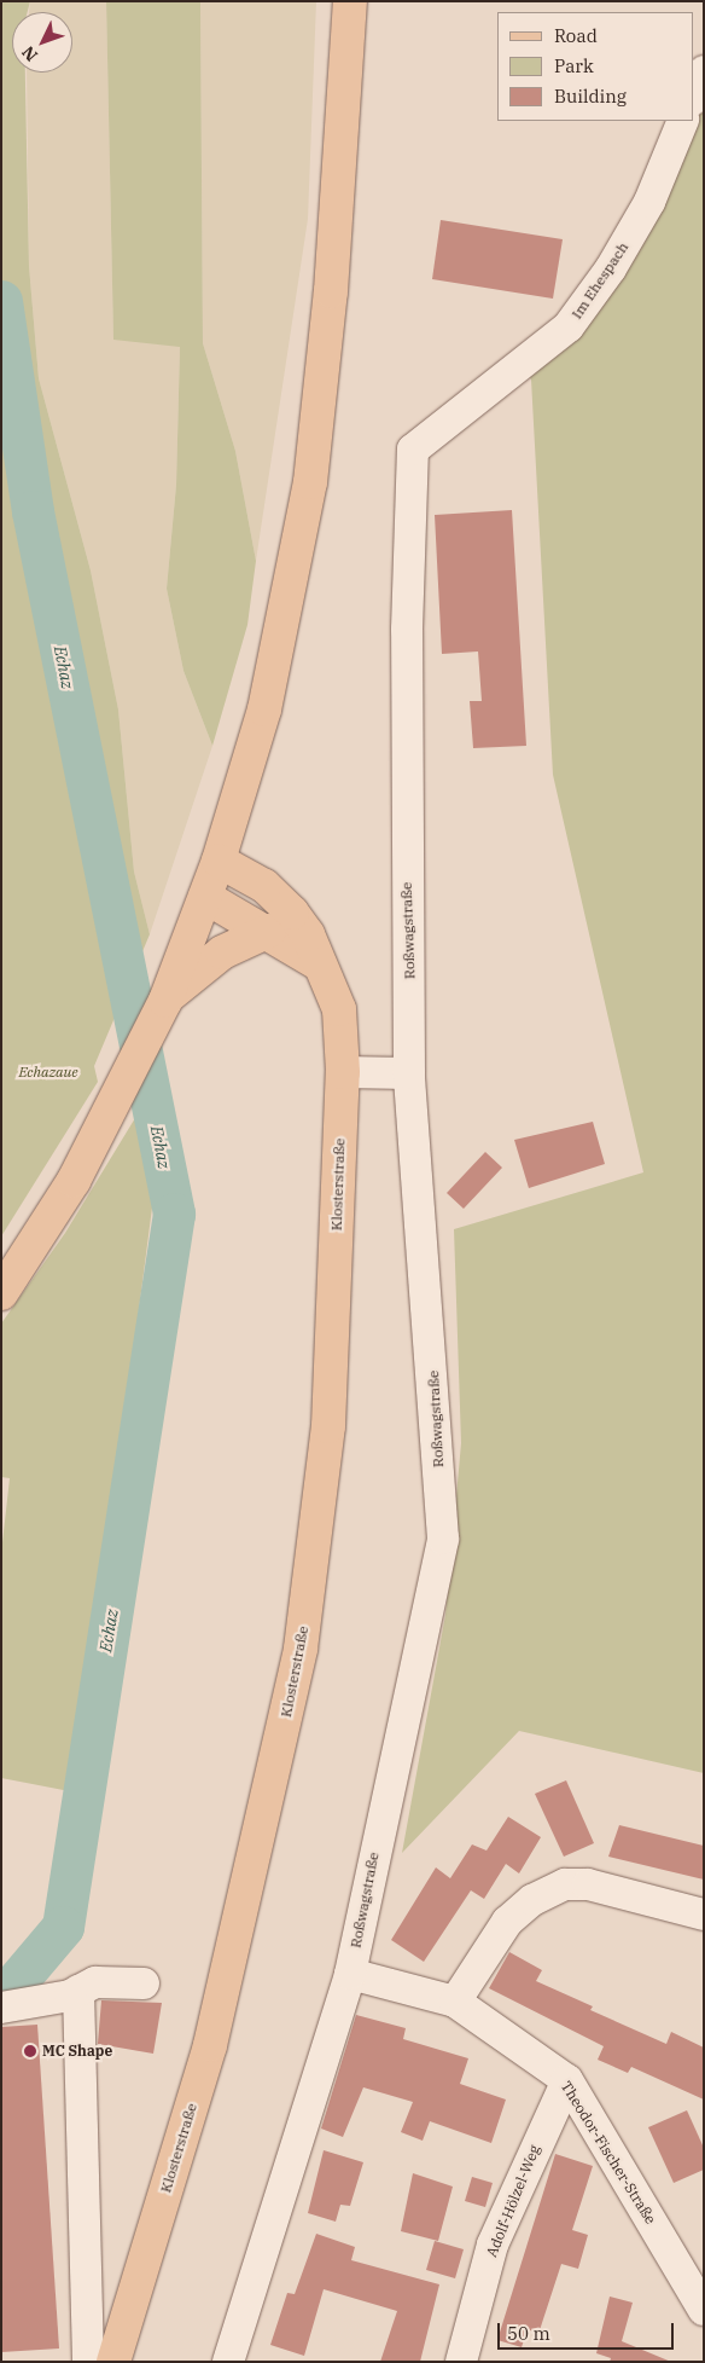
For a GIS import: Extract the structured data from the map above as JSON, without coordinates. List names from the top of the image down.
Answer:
{
  "streets": {
    "main road": ["Klosterstraße"],
    "street": [
      "Im Ehespach",
      "Roßwagstraße",
      "Theodor-Fischer-Straße",
      "Adolf-Hölzel-Weg"
    ]
  },
  "crossings": [
    ["Im Ehespach", "Roßwagstraße"],
    ["Roßwagstraße", "Theodor-Fischer-Straße"],
    ["Theodor-Fischer-Straße", "Adolf-Hölzel-Weg"]
  ],
  "water": ["Echaz"],
  "parks": ["Echazaue"],
  "places": ["MC Shape"],
  "legend": ["Road", "Park", "Building"],
  "scale_bar": "50 m",
  "north": "bottom left"
}
